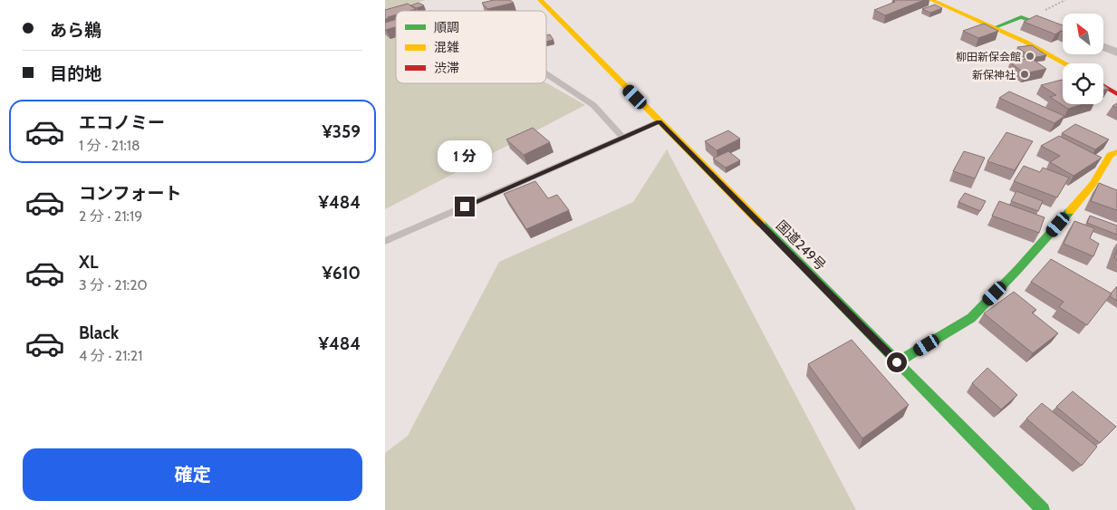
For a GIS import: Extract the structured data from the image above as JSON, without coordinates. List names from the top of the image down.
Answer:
{
  "streets": {
    "main road": ["国道249号"]
  },
  "places": ["柳田新保会館", "新保神社"],
  "legend": ["順調", "混雑", "渋滞"],
  "north": "top left",
  "page": {
    "banner": ["あら鵜", "目的地"],
    "list": [
      {
        "name": "エコノミー",
        "note": "1 分 · 21:18",
        "value": "¥359"
      },
      {
        "name": "コンフォート",
        "note": "2 分 · 21:19",
        "value": "¥484"
      },
      {
        "name": "XL",
        "note": "3 分 · 21:20",
        "value": "¥610"
      },
      {
        "name": "Black",
        "note": "4 分 · 21:21",
        "value": "¥484"
      }
    ],
    "bubble": "1 分",
    "buttons": "確定"
  }
}
